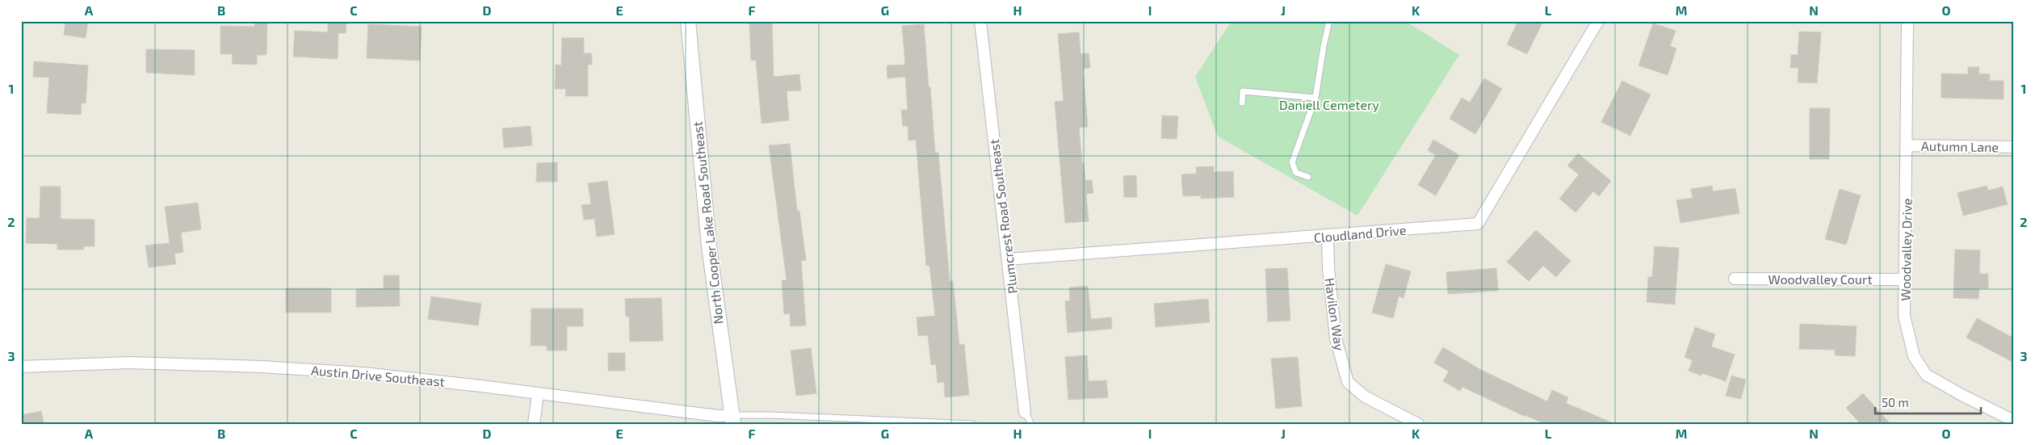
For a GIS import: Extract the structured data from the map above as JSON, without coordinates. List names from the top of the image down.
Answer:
{
  "streets": {
    "street": [
      "Autumn Lane",
      "Plumcrest Road Southeast",
      "North Cooper Lake Road Southeast",
      "Cloudland Drive",
      "Woodvalley Drive",
      "Woodvalley Court",
      "Havilon Way",
      "Austin Drive Southeast"
    ]
  },
  "crossings": [
    ["Autumn Lane", "Woodvalley Drive"],
    ["Plumcrest Road Southeast", "Cloudland Drive"],
    ["North Cooper Lake Road Southeast", "Austin Drive Southeast"],
    ["Cloudland Drive", "Havilon Way"],
    ["Woodvalley Drive", "Woodvalley Court"]
  ],
  "parks": ["Daniell Cemetery"],
  "scale_bar": "50 m",
  "grid": {
    "columns": [
      "A",
      "B",
      "C",
      "D",
      "E",
      "F",
      "G",
      "H",
      "I",
      "J",
      "K",
      "L",
      "M",
      "N",
      "O"
    ],
    "rows": ["1", "2", "3"]
  }
}
